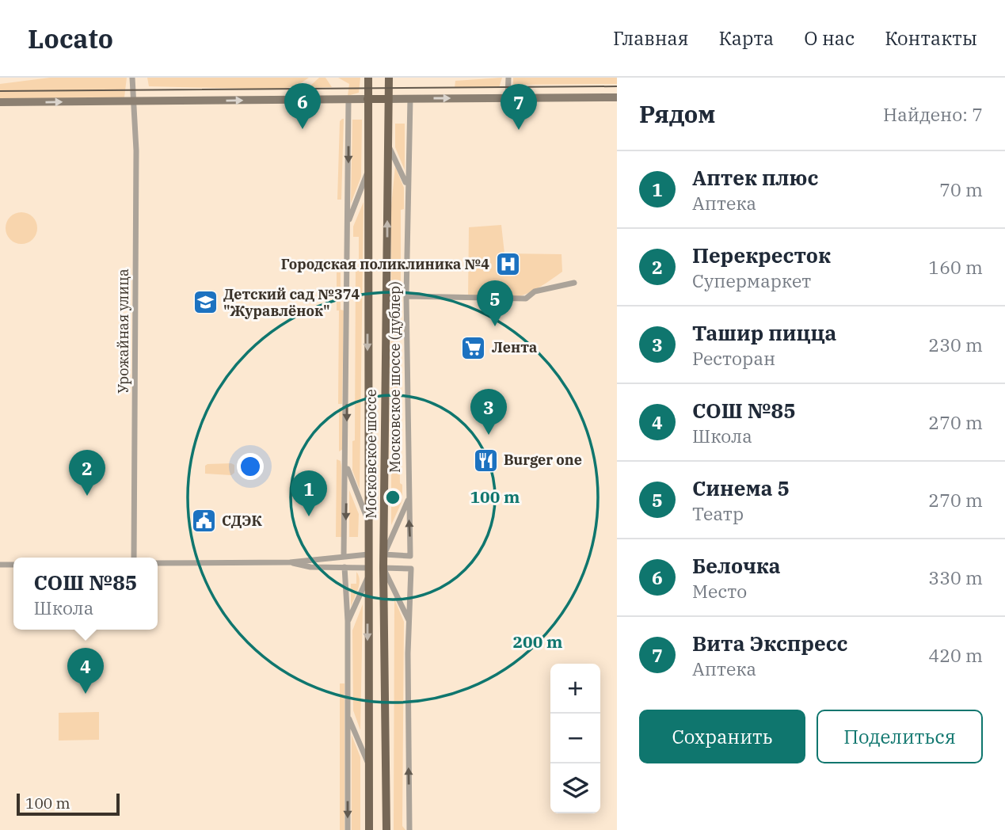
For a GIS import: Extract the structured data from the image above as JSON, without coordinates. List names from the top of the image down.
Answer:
{
  "streets": {
    "main road": ["Московское шоссе"],
    "street": ["Урожайная улица", "Московское шоссе (дублер)"]
  },
  "crossings": [
    ["Московское шоссе (дублер)", "Московское шоссе"]
  ],
  "places": {
    "hospital": ["Городская поликлиника №4"],
    "school or university": ["Детский сад №374 \"Журавлёнок\""],
    "supermarket": ["Лента"],
    "restaurant": ["Burger one"],
    "public building": ["СДЭК"]
  },
  "scale_bar": "100 m",
  "page": {
    "header": "Locato",
    "nav": [
      "Главная",
      "Карта",
      "О нас",
      "Контакты"
    ],
    "heading": ["Рядом", "Найдено: 7"],
    "pins": [
      "6",
      "7",
      "5",
      "3",
      "2",
      "1",
      "4"
    ],
    "list": [
      {
        "mark": "1",
        "name": "Аптек плюс",
        "note": "Аптека",
        "value": "70 m"
      },
      {
        "mark": "2",
        "name": "Перекресток",
        "note": "Супермаркет",
        "value": "160 m"
      },
      {
        "mark": "3",
        "name": "Ташир пицца",
        "note": "Ресторан",
        "value": "230 m"
      },
      {
        "mark": "4",
        "name": "СОШ №85",
        "note": "Школа",
        "value": "270 m"
      },
      {
        "mark": "5",
        "name": "Синема 5",
        "note": "Театр",
        "value": "270 m"
      },
      {
        "mark": "6",
        "name": "Белочка",
        "note": "Место",
        "value": "330 m"
      },
      {
        "mark": "7",
        "name": "Вита Экспресс",
        "note": "Аптека",
        "value": "420 m"
      }
    ],
    "popup": ["СОШ №85", "Школа"],
    "map_buttons": ["+", "−"],
    "buttons": ["Сохранить", "Поделиться"],
    "scale": "100 m"
  },
  "rings": ["100 m", "200 m"]
}
